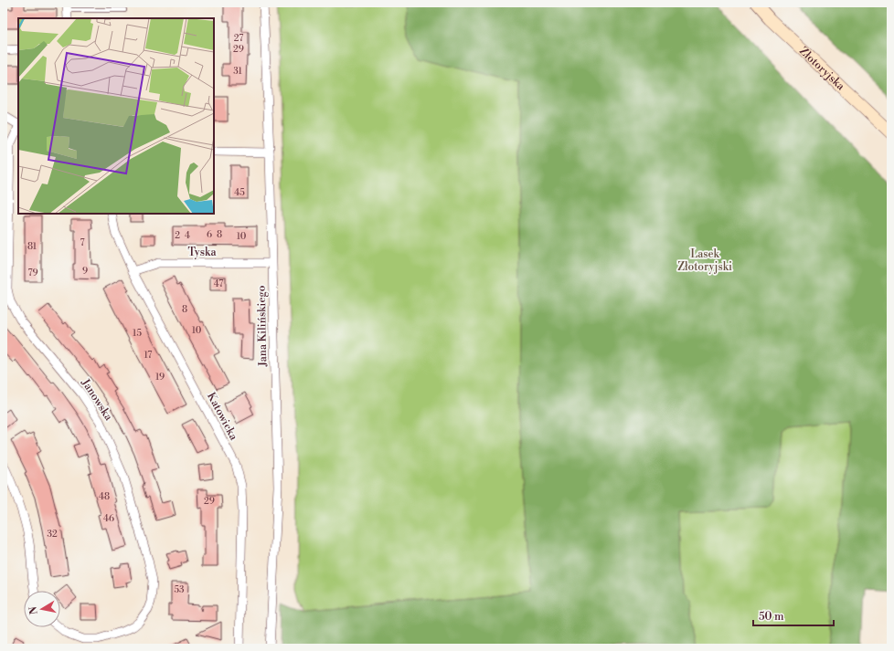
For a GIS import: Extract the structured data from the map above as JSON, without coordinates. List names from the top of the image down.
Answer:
{
  "streets": {
    "street": [
      "Złotoryjska",
      "Tyska",
      "Jana Kilińskiego",
      "Janowska",
      "Katowicka"
    ]
  },
  "crossings": [
    ["Tyska", "Jana Kilińskiego"],
    ["Tyska", "Katowicka"]
  ],
  "parks": ["Lasek Złotoryjski"],
  "house_numbers": [
    "27",
    "29",
    "31",
    "45",
    "6",
    "8",
    "2",
    "4",
    "10",
    "7",
    "81",
    "9",
    "79",
    "47",
    "8",
    "10",
    "15",
    "17",
    "19",
    "48",
    "29",
    "46",
    "32",
    "53"
  ],
  "scale_bar": "50 m",
  "north": "left"
}
